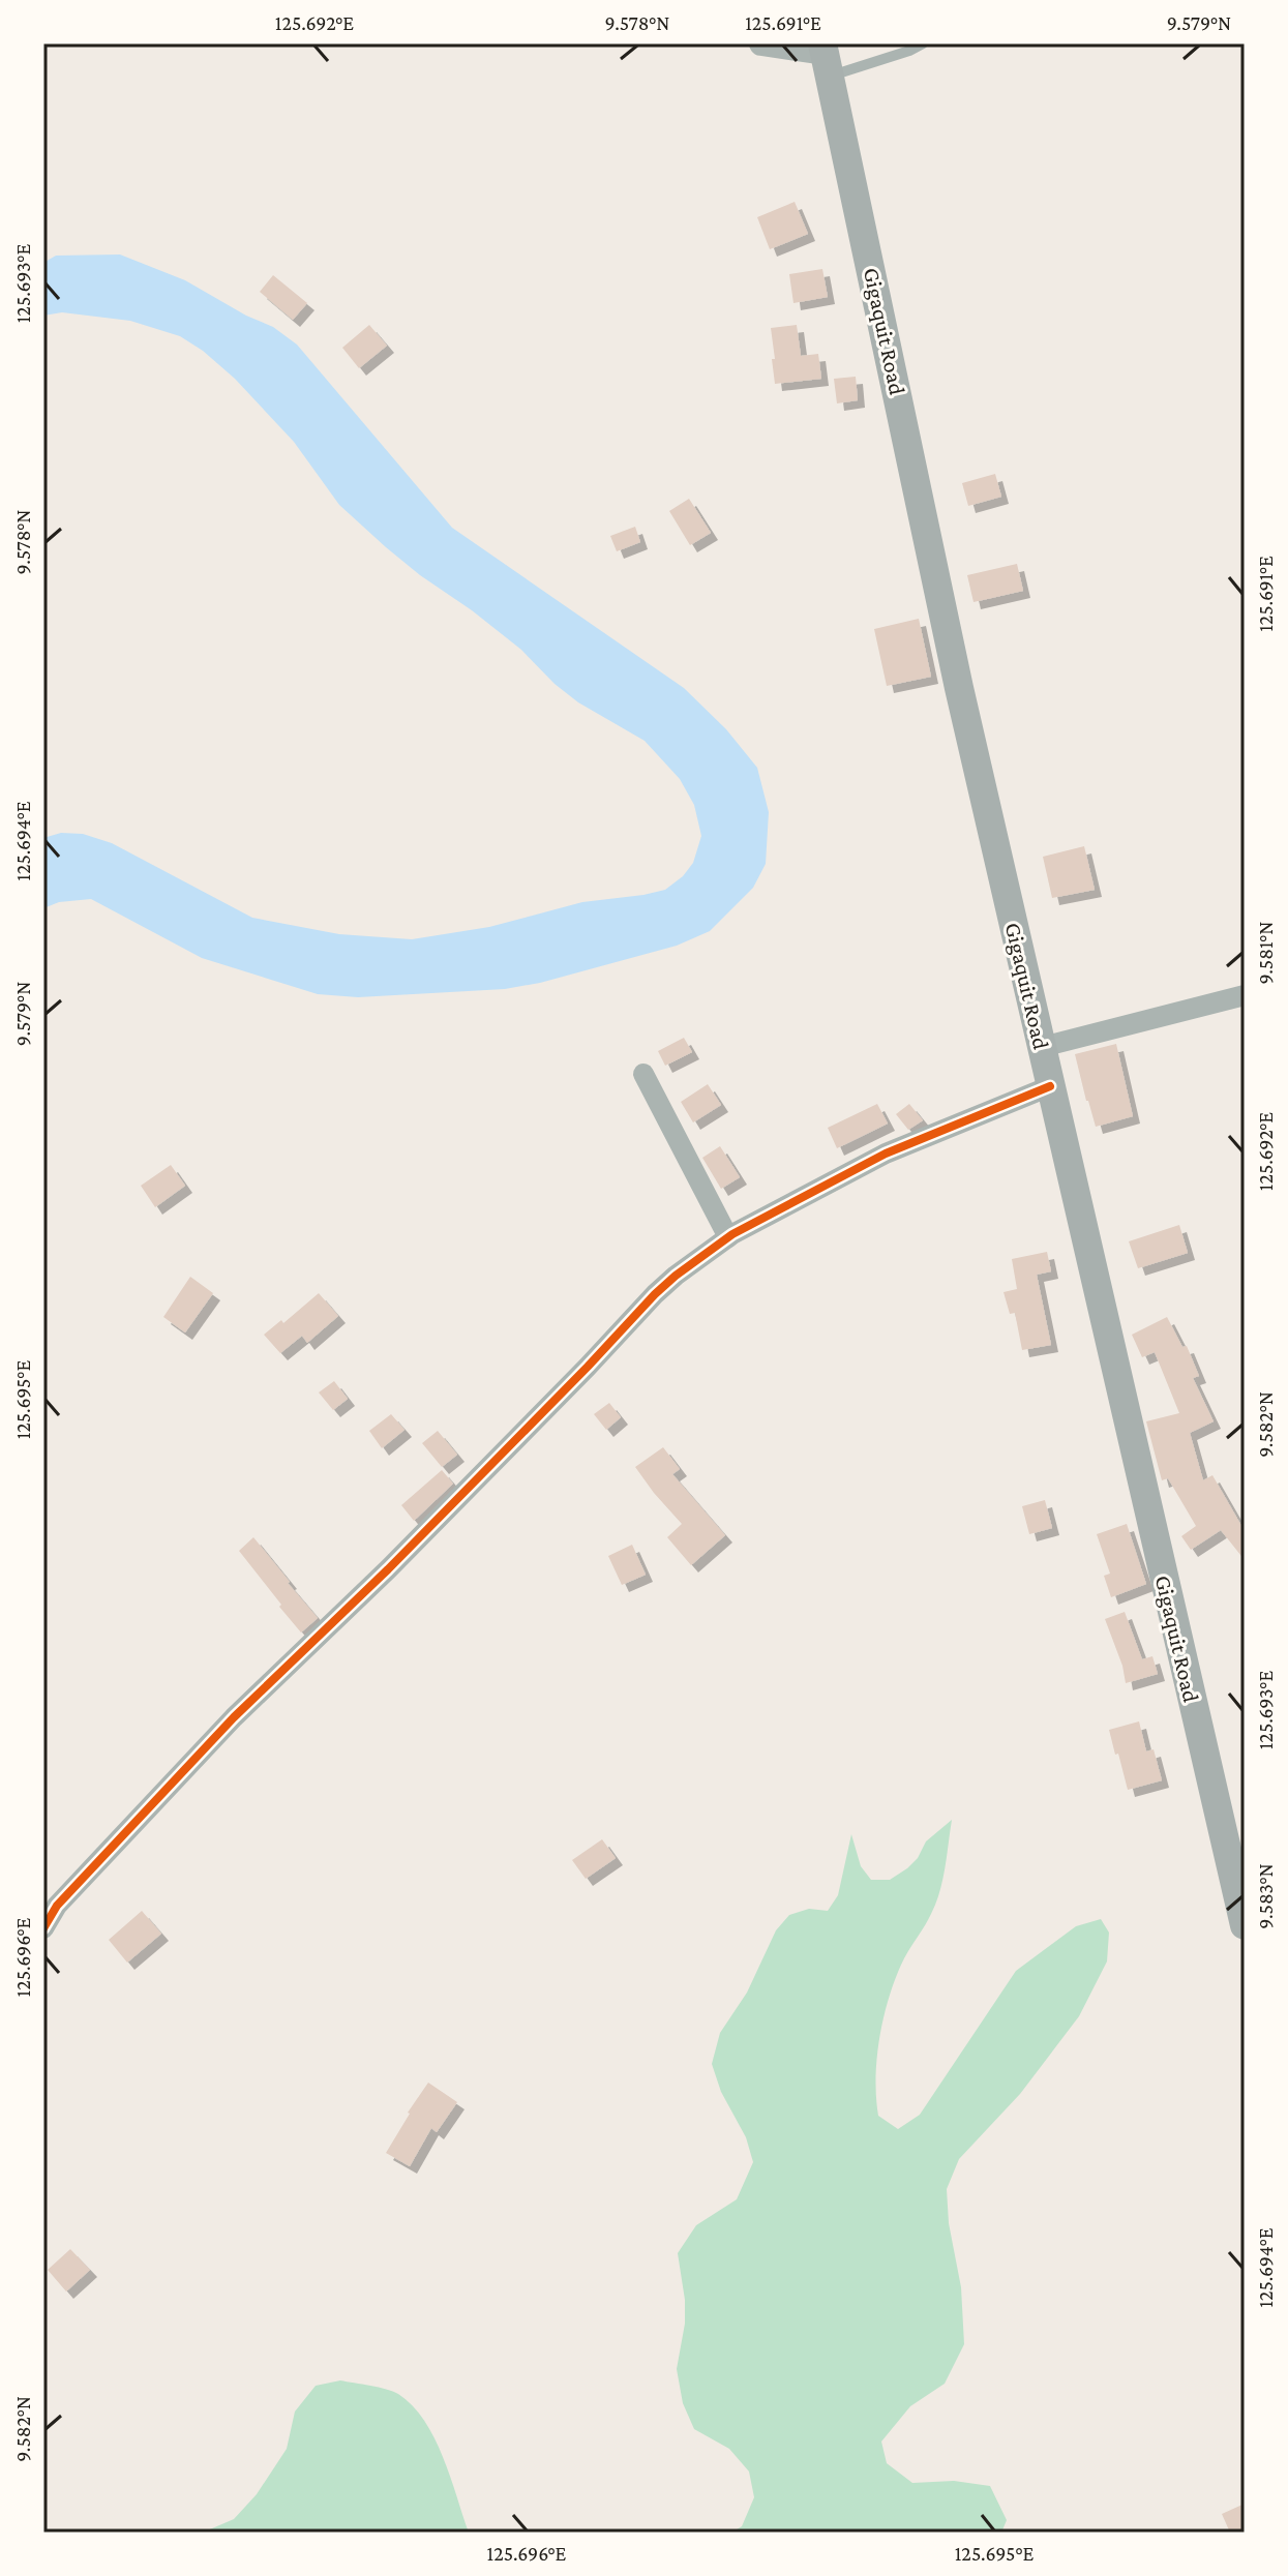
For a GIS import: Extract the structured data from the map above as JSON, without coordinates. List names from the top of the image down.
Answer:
{
  "streets": {
    "main road": ["Gigaquit Road"]
  },
  "coordinates": [
    "125.692°E",
    "9.578°N",
    "125.691°E",
    "9.579°N",
    "125.693°E",
    "125.694°E",
    "9.581°N",
    "125.695°E",
    "9.582°N",
    "9.583°N",
    "125.696°E"
  ]
}
